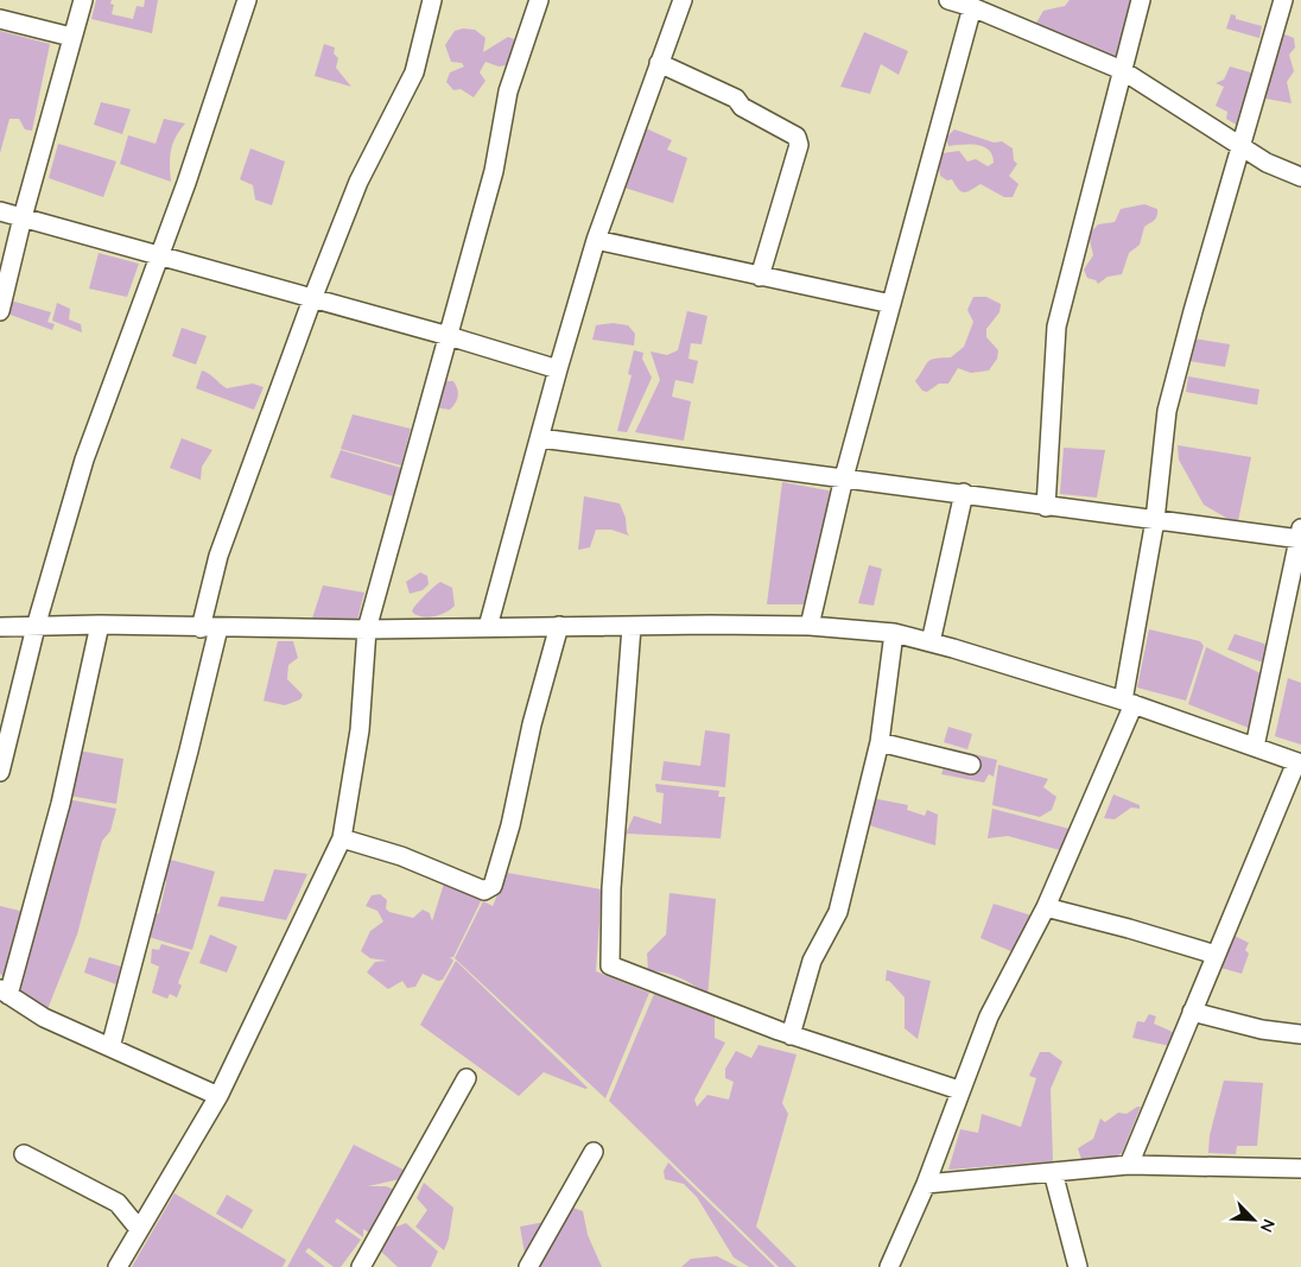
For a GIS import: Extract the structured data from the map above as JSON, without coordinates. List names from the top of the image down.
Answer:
{
  "north": "bottom right"
}
